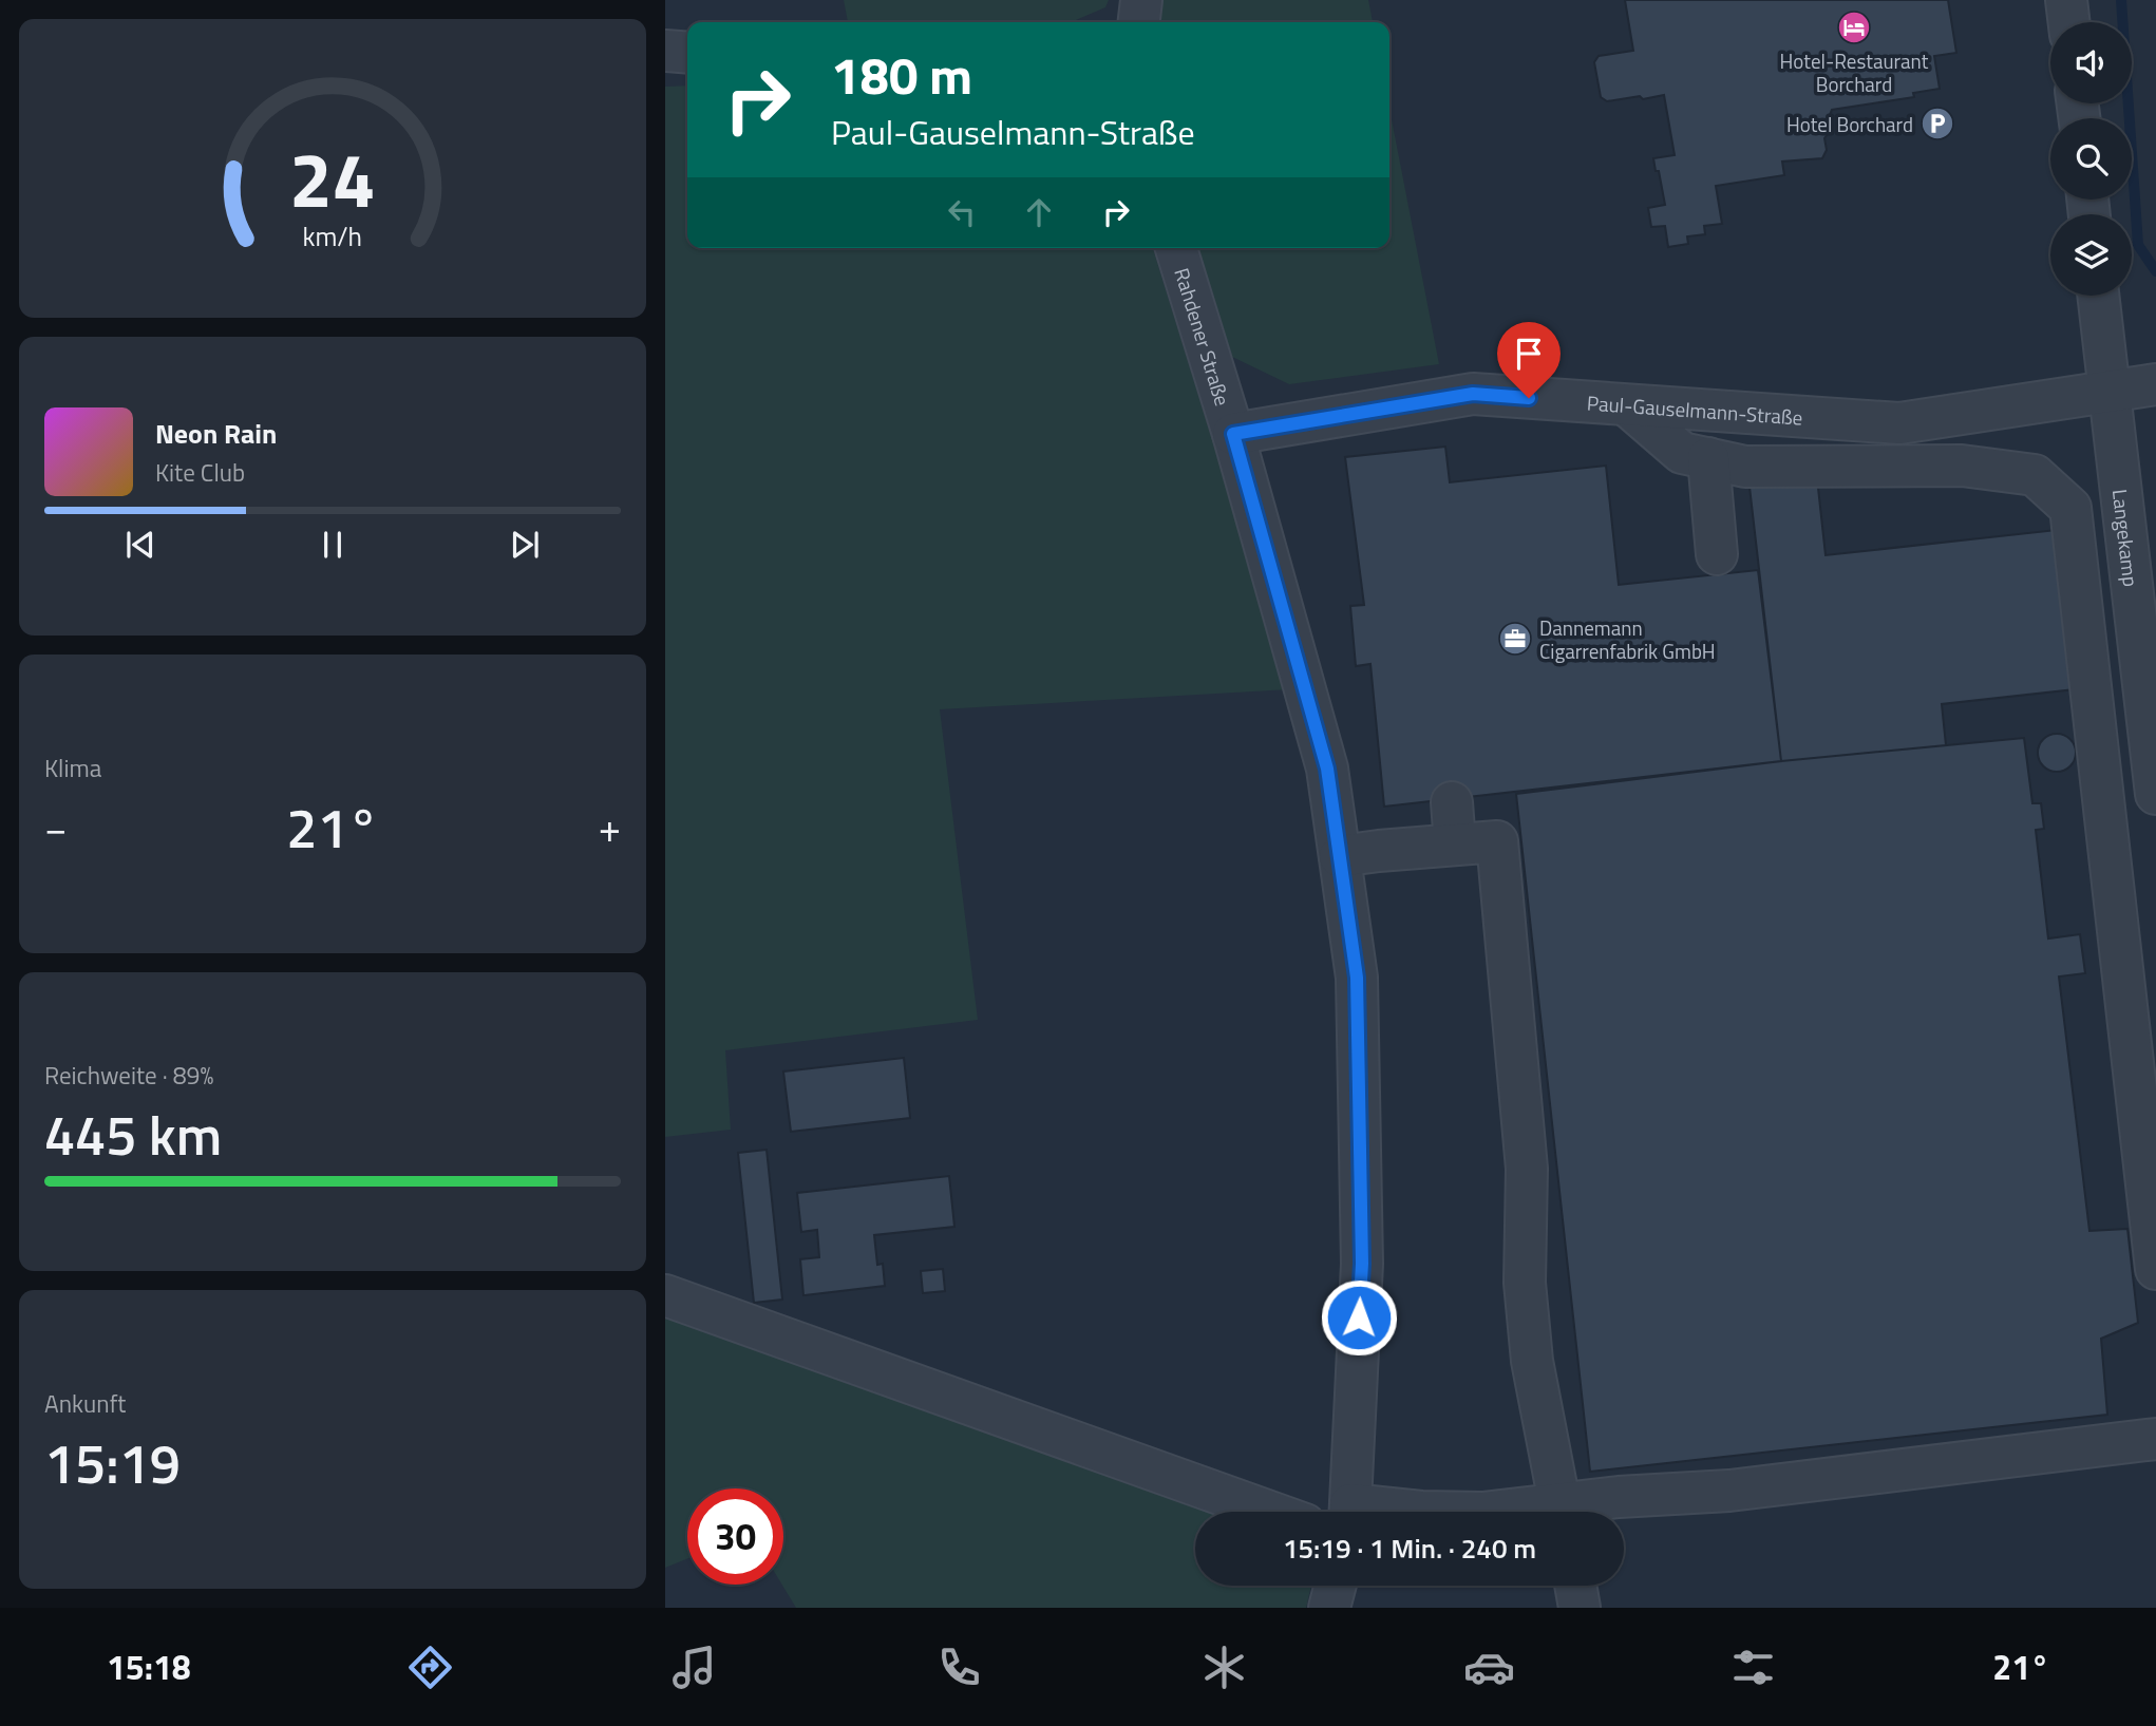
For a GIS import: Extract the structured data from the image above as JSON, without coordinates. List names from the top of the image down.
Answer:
{
  "streets": {
    "street": ["Rahdener Straße", "Paul-Gauselmann-Straße", "Langekamp"]
  },
  "crossings": [
    ["Rahdener Straße", "Paul-Gauselmann-Straße"],
    ["Paul-Gauselmann-Straße", "Langekamp"]
  ],
  "places": {
    "hotel": ["Hotel-Restaurant Borchard"],
    "parking": ["Hotel Borchard"],
    "office": ["Dannemann Cigarrenfabrik GmbH"]
  },
  "page": {
    "turn": ["180 m", "Paul-Gauselmann-Straße"],
    "song": ["Neon Rain", "Kite Club"],
    "tile": [
      "Klima",
      ["Reichweite · 89%", "445 km"],
      ["Ankunft", "15:19"]
    ],
    "heat": ["−", "21°", "+"],
    "limit": "30",
    "trip": "15:19 · 1 Min. · 240 m",
    "tabs": ["15:18", "21°"],
    "gauge": ["24", "km/h"]
  }
}
